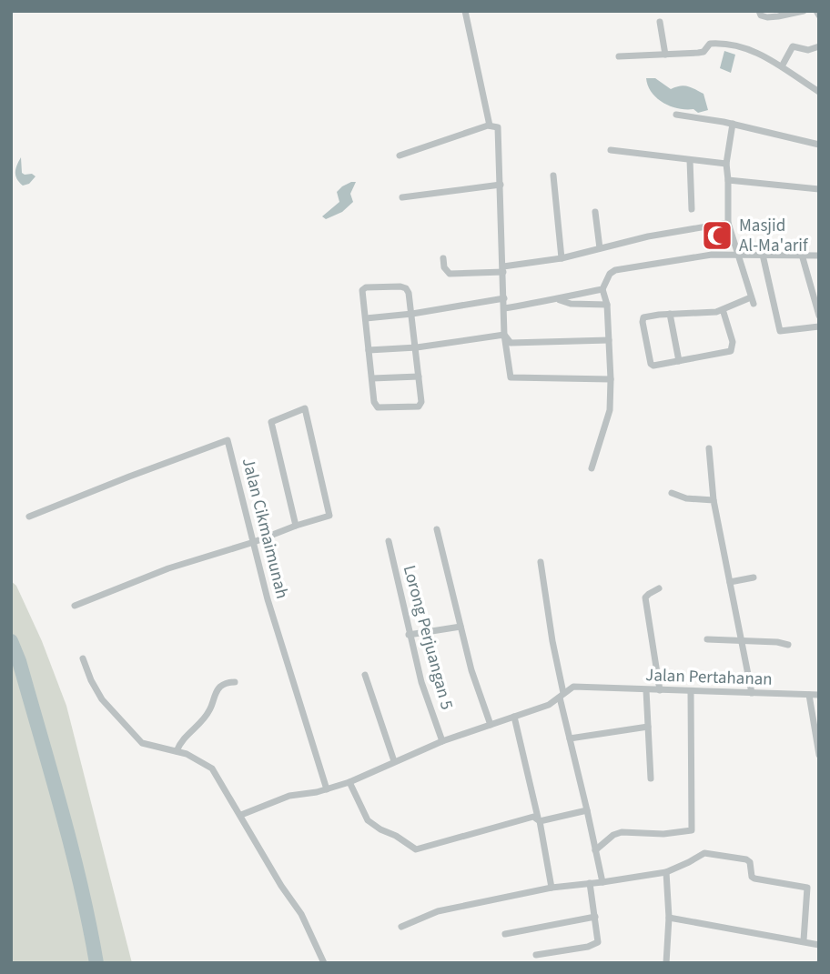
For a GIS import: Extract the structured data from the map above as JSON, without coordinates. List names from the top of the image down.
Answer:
{
  "streets": {
    "street": ["Jalan Cikmaimunah", "Lorong Perjuangan 5", "Jalan Pertahanan"]
  },
  "crossings": [
    ["Jalan Cikmaimunah", "Jalan Pertahanan"],
    ["Lorong Perjuangan 5", "Jalan Pertahanan"]
  ],
  "places": {
    "mosque": ["Masjid Al-Ma'arif"]
  }
}
